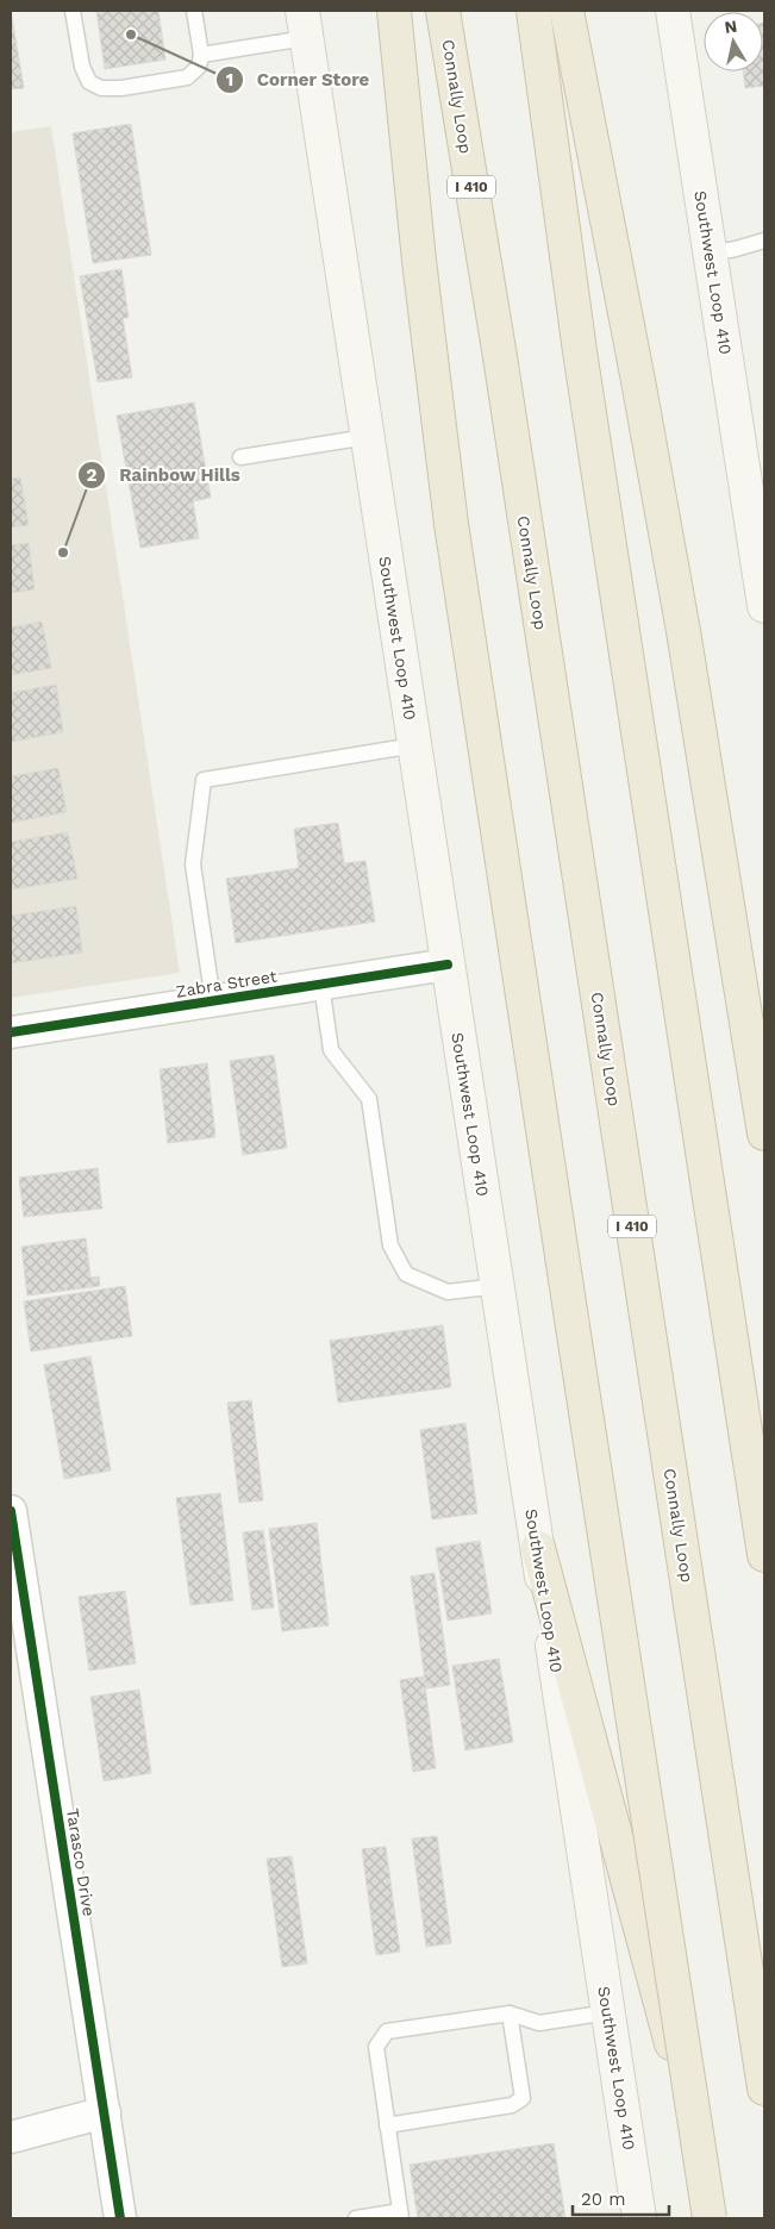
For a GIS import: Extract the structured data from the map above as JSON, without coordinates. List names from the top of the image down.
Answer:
{
  "streets": {
    "highway": ["Connally Loop", "I 410"],
    "main road": ["Southwest Loop 410"],
    "street": ["Zabra Street", "Tarasco Drive"]
  },
  "crossings": [
    ["Southwest Loop 410", "Zabra Street"]
  ],
  "places": ["Corner Store", "Rainbow Hills"],
  "scale_bar": "20 m",
  "north": "top"
}
